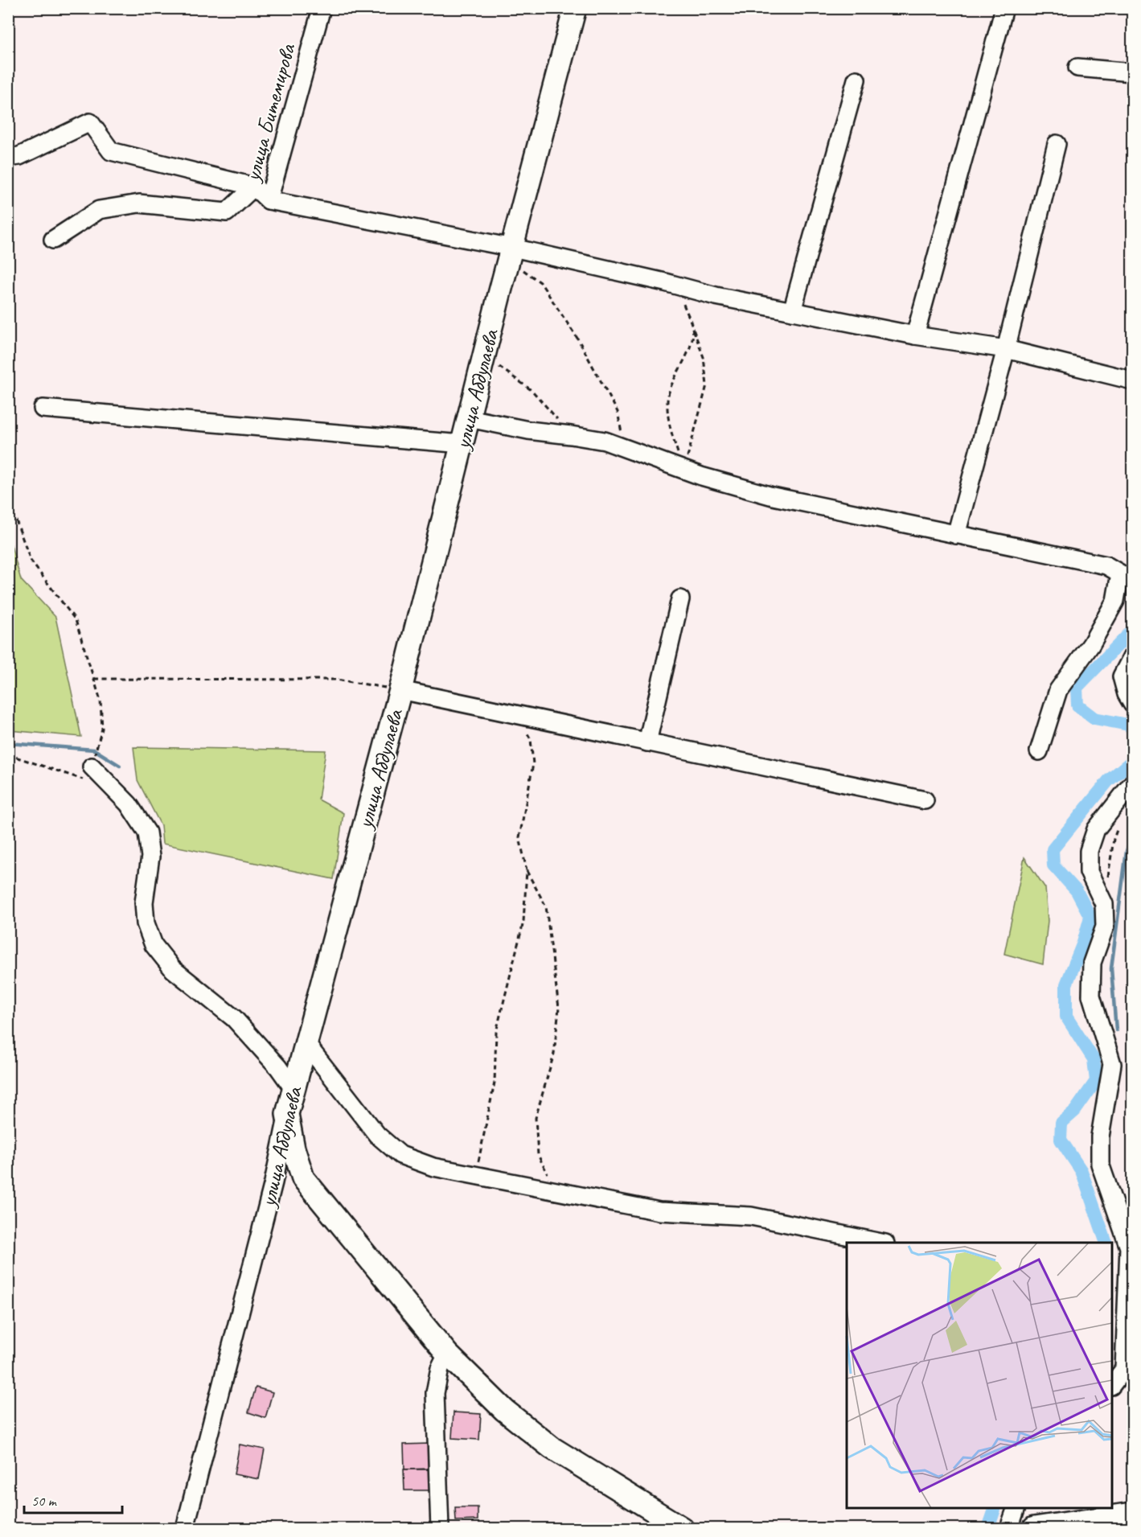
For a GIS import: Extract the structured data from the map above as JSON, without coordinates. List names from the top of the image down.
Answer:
{
  "streets": {
    "main road": ["улица Абдулаева"],
    "street": ["улица Битемирова"]
  },
  "scale_bar": "50 m"
}
